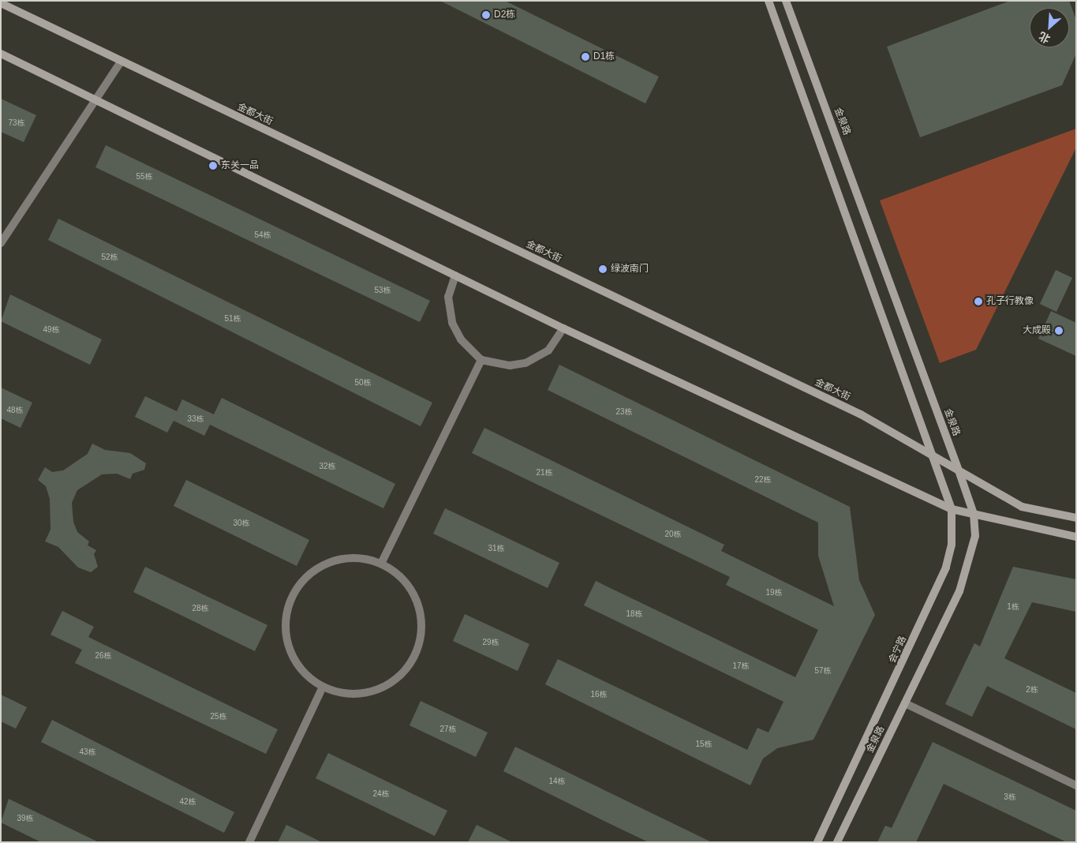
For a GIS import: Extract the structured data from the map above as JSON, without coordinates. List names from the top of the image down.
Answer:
{
  "streets": {
    "main road": ["金都大街", "金泉路", "会宁路"]
  },
  "crossings": [
    ["金都大街", "金泉路"],
    ["金都大街", "会宁路"]
  ],
  "places": [
    "D2栋",
    "D1栋",
    "东关一品",
    "绿波南门",
    "孔子行教像",
    "大成殿"
  ],
  "house_numbers": [
    "73栋",
    "55栋",
    "54栋",
    "52栋",
    "53栋",
    "51栋",
    "49栋",
    "50栋",
    "48栋",
    "23栋",
    "33栋",
    "32栋",
    "21栋",
    "22栋",
    "30栋",
    "20栋",
    "31栋",
    "19栋",
    "1栋",
    "28栋",
    "18栋",
    "29栋",
    "26栋",
    "17栋",
    "57栋",
    "2栋",
    "16栋",
    "25栋",
    "27栋",
    "15栋",
    "43栋",
    "14栋",
    "24栋",
    "3栋",
    "42栋",
    "39栋"
  ],
  "north": "bottom left"
}
